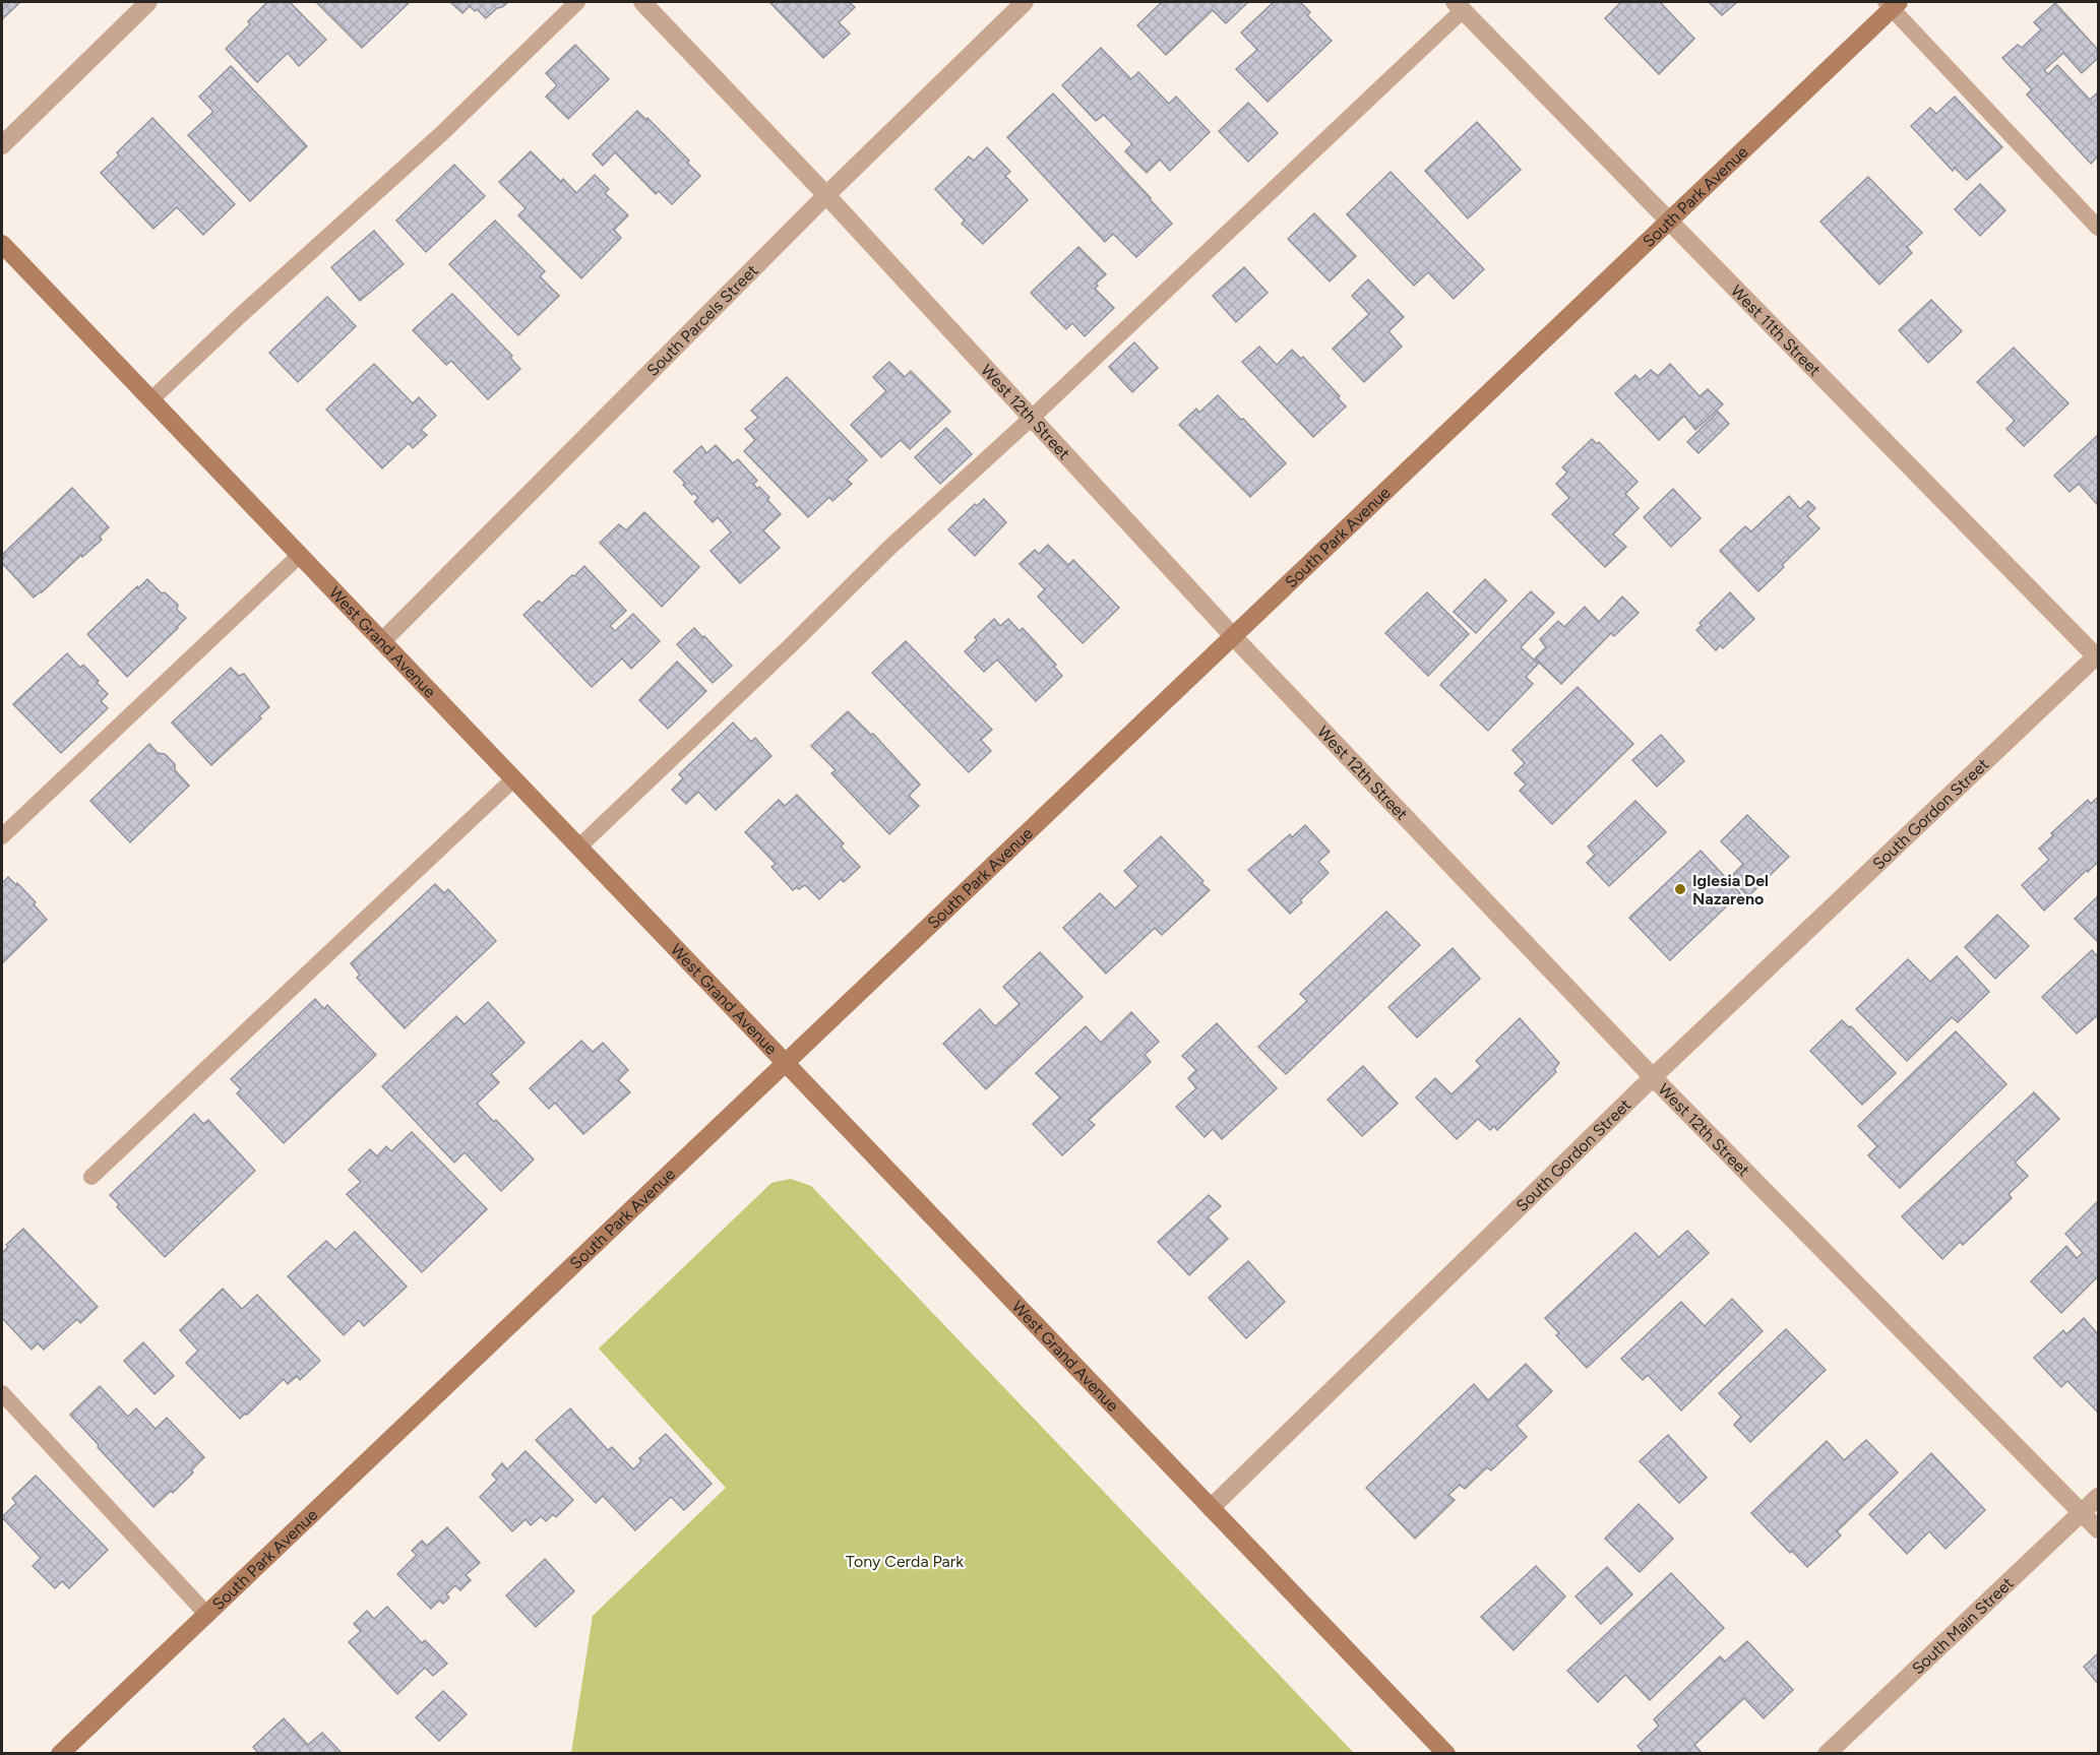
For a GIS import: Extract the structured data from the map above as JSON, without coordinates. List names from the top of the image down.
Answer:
{
  "streets": {
    "street": [
      "South Park Avenue",
      "South Parcels Street",
      "West 11th Street",
      "West 12th Street",
      "West Grand Avenue",
      "South Gordon Street",
      "South Main Street"
    ]
  },
  "crossings": [
    ["South Park Avenue", "West 11th Street"],
    ["South Park Avenue", "West 12th Street"],
    ["South Park Avenue", "West Grand Avenue"],
    ["South Parcels Street", "West 12th Street"],
    ["South Parcels Street", "West Grand Avenue"],
    ["West 11th Street", "South Gordon Street"],
    ["West 12th Street", "South Gordon Street"],
    ["West 12th Street", "South Main Street"],
    ["West Grand Avenue", "South Gordon Street"]
  ],
  "parks": ["Tony Cerda Park"],
  "places": ["Iglesia Del Nazareno"]
}
